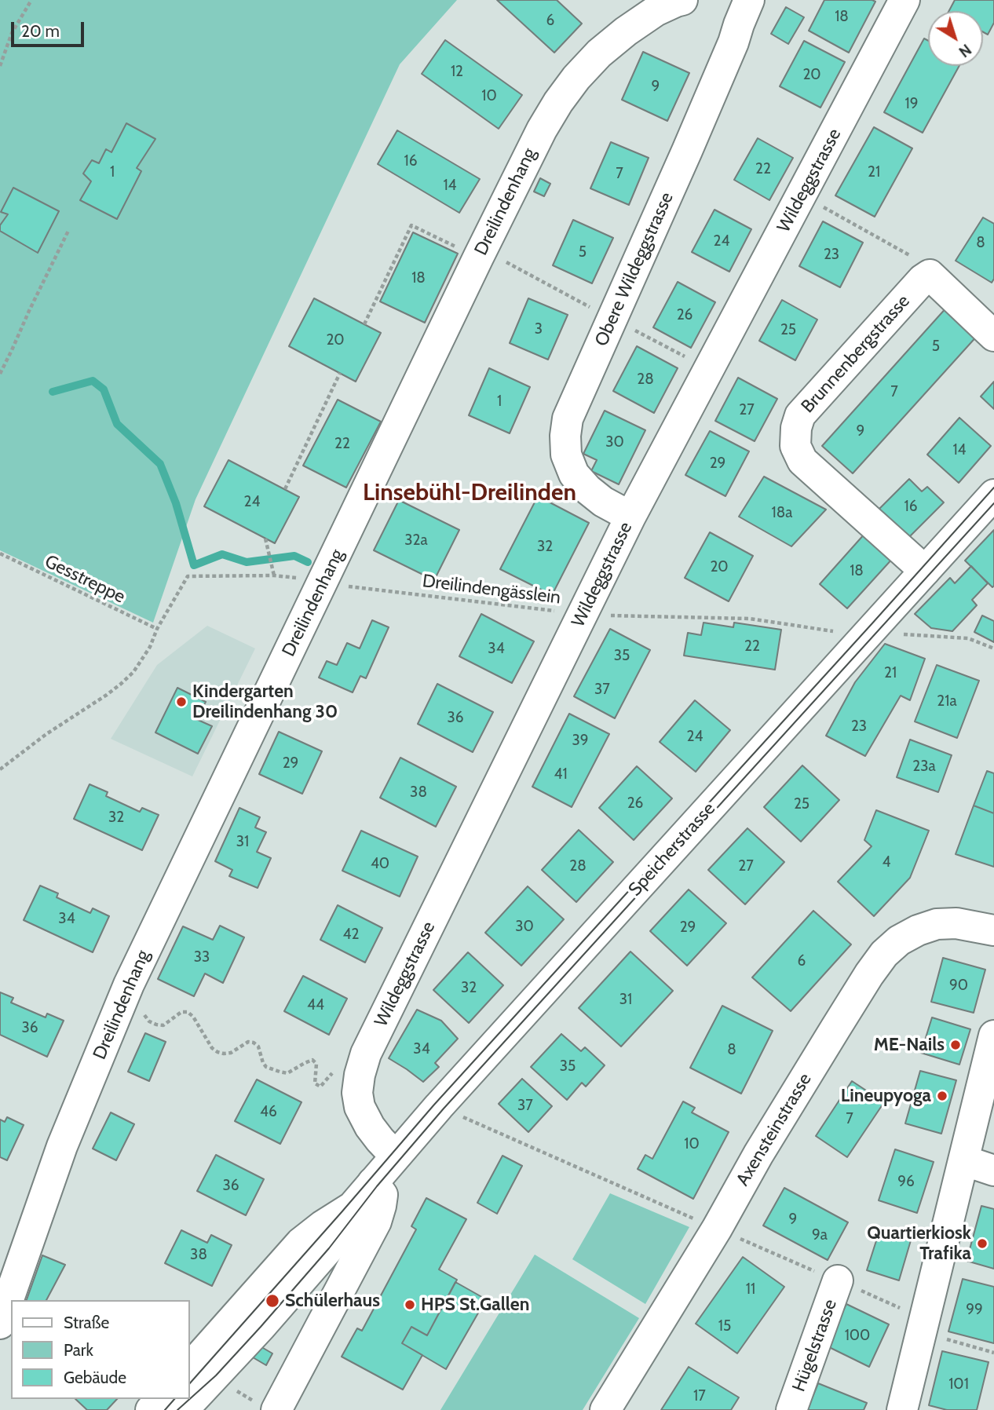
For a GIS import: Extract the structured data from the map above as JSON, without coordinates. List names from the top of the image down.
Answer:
{
  "streets": {
    "street": [
      "Wildeggstrasse",
      "Dreilindenhang",
      "Obere Wildeggstrasse",
      "Brunnenbergstrasse",
      "Speicherstrasse",
      "Axensteinstrasse",
      "Hügelstrasse"
    ],
    "path": ["Gesstreppe", "Dreilindengässlein"]
  },
  "crossings": [
    ["Wildeggstrasse", "Obere Wildeggstrasse"],
    ["Wildeggstrasse", "Dreilindengässlein"],
    ["Wildeggstrasse", "Speicherstrasse"],
    ["Brunnenbergstrasse", "Speicherstrasse"]
  ],
  "districts": ["Linsebühl-Dreilinden"],
  "places": [
    "Kindergarten Dreilindenhang 30",
    "ME-Nails",
    "Lineupyoga",
    "Quartierkiosk Trafika",
    "Schülerhaus",
    "HPS St.Gallen"
  ],
  "house_numbers": [
    "18",
    "6",
    "12",
    "20",
    "9",
    "10",
    "19",
    "16",
    "22",
    "1",
    "21",
    "7",
    "14",
    "24",
    "8",
    "5",
    "23",
    "18",
    "26",
    "3",
    "25",
    "20",
    "5",
    "28",
    "7",
    "1",
    "27",
    "9",
    "30",
    "22",
    "14",
    "29",
    "24",
    "16",
    "18a",
    "32a",
    "32",
    "20",
    "18",
    "22",
    "34",
    "35",
    "21",
    "37",
    "21a",
    "36",
    "23",
    "24",
    "39",
    "29",
    "23a",
    "41",
    "38",
    "26",
    "25",
    "32",
    "31",
    "4",
    "40",
    "28",
    "27",
    "34",
    "30",
    "29",
    "42",
    "33",
    "6",
    "90",
    "32",
    "31",
    "44",
    "36",
    "34",
    "8",
    "35",
    "37",
    "46",
    "7",
    "10",
    "96",
    "36",
    "9",
    "9a",
    "38",
    "11",
    "99",
    "15",
    "100",
    "101",
    "17"
  ],
  "legend": ["Straße", "Park", "Gebäude"],
  "scale_bar": "20 m",
  "north": "bottom right"
}
